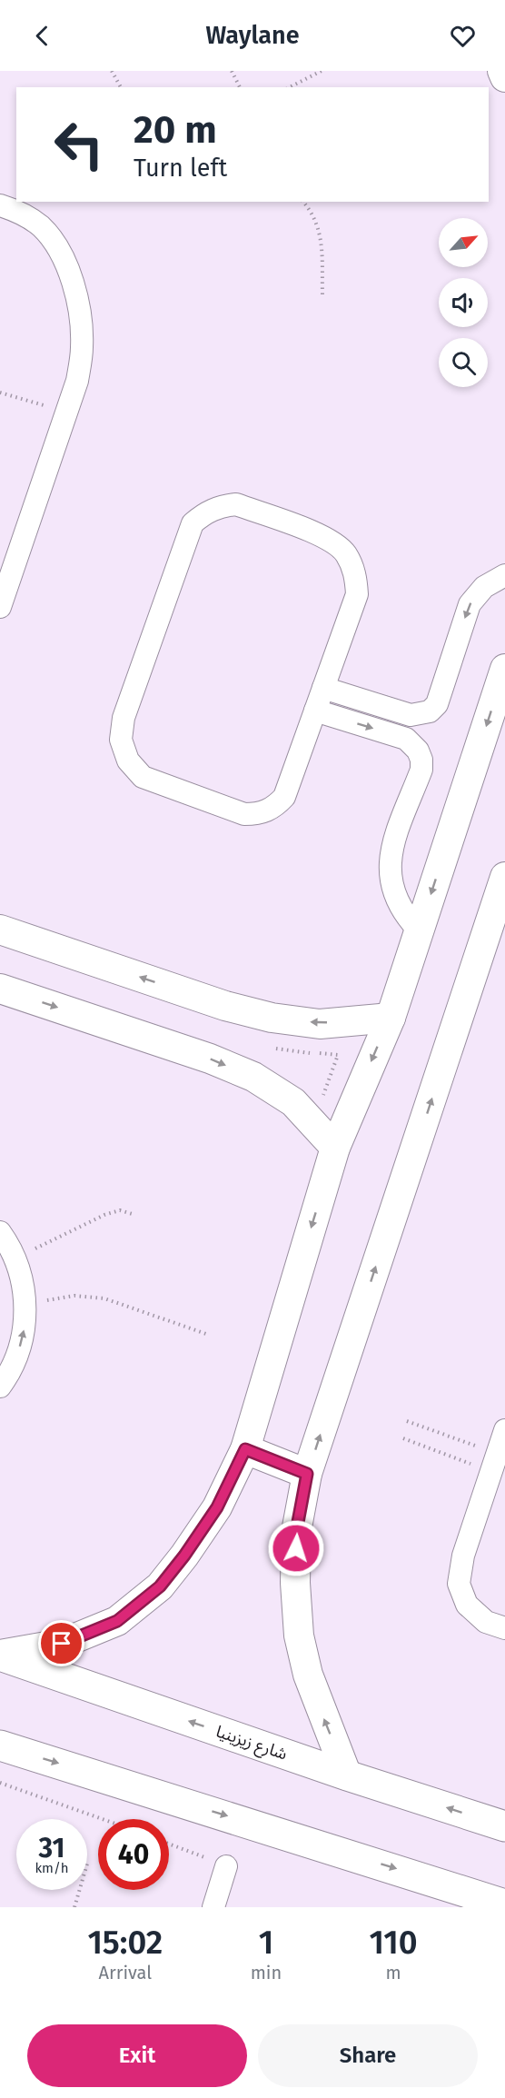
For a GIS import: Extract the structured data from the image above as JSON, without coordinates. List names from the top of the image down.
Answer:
{
  "streets": {
    "main road": ["شارع زيزينيا"]
  },
  "north": "top right",
  "page": {
    "header": "Waylane",
    "turn": ["20 m", "Turn left"],
    "speed": "31 km/h",
    "limit": "40",
    "eta": [
      "15:02",
      "Arrival",
      "1",
      "min",
      "110",
      "m"
    ],
    "buttons": ["Exit", "Share"]
  }
}
